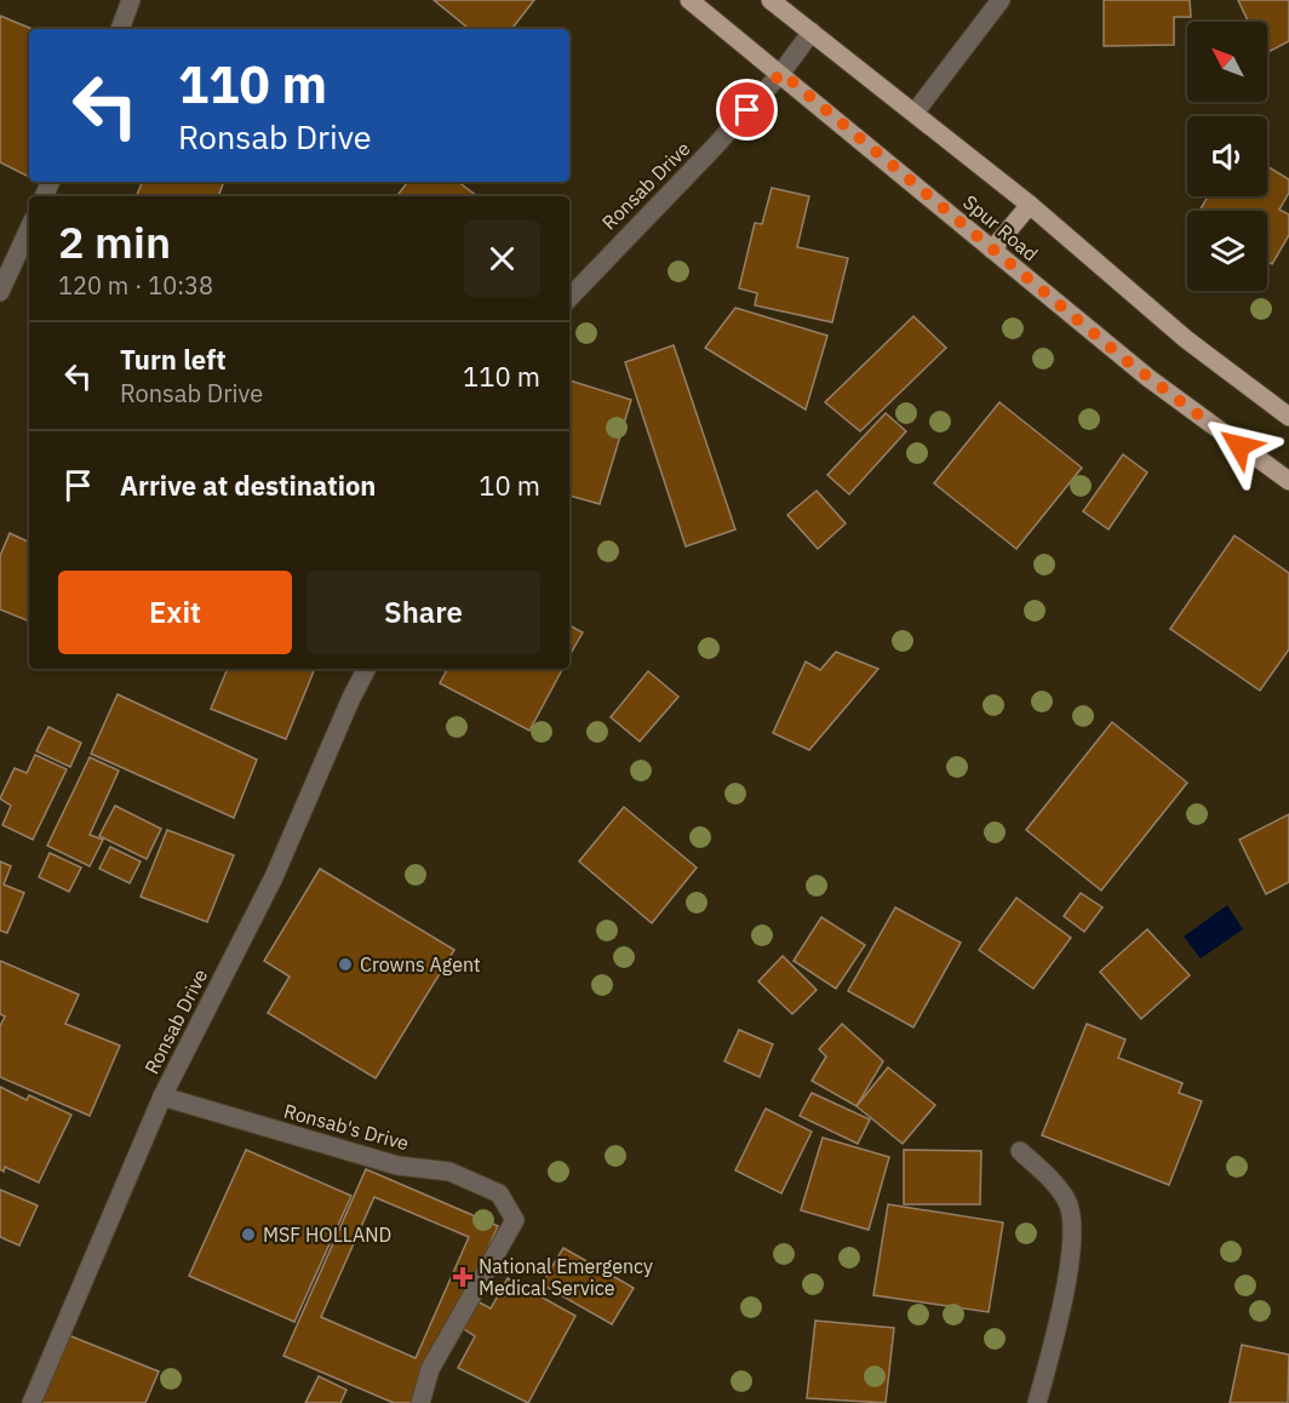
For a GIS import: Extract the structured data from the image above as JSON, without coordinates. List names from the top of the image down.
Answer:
{
  "streets": {
    "main road": ["Spur Road"],
    "street": ["Ronsab Drive", "Ronsab's Drive"]
  },
  "crossings": [
    ["Ronsab Drive", "Spur Road"],
    ["Ronsab Drive", "Ronsab's Drive"]
  ],
  "places": {
    "other": ["Crowns Agent", "MSF HOLLAND"],
    "health": ["National Emergency Medical Service"]
  },
  "north": "top left",
  "page": {
    "turn": ["110 m", "Ronsab Drive"],
    "heading": ["2 min", "120 m · 10:38"],
    "list": [
      {
        "name": "Turn left",
        "note": "Ronsab Drive",
        "value": "110 m"
      },
      {
        "name": "Arrive at destination",
        "value": "10 m"
      }
    ],
    "buttons": ["Exit", "Share"]
  }
}
